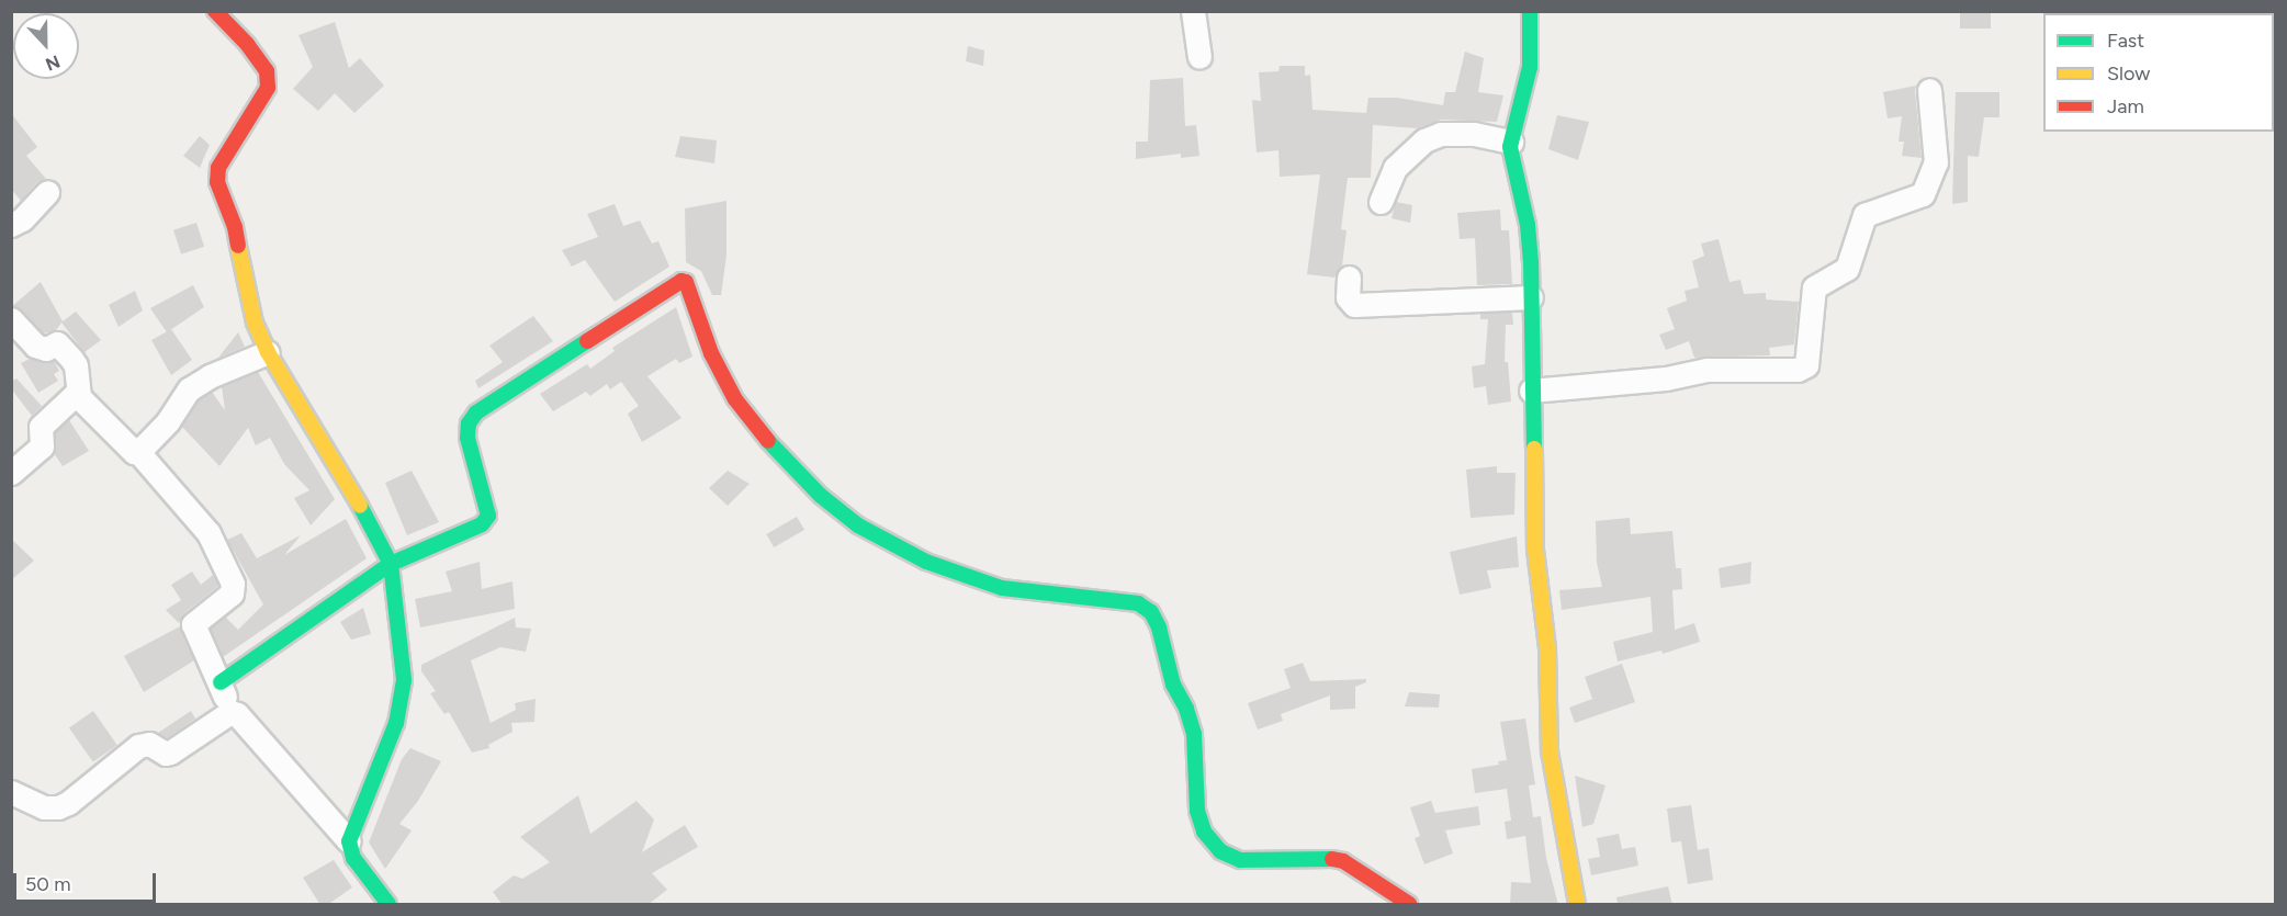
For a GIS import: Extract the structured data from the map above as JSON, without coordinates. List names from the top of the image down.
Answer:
{
  "legend": ["Fast", "Slow", "Jam"],
  "scale_bar": "50 m",
  "north": "bottom"
}
